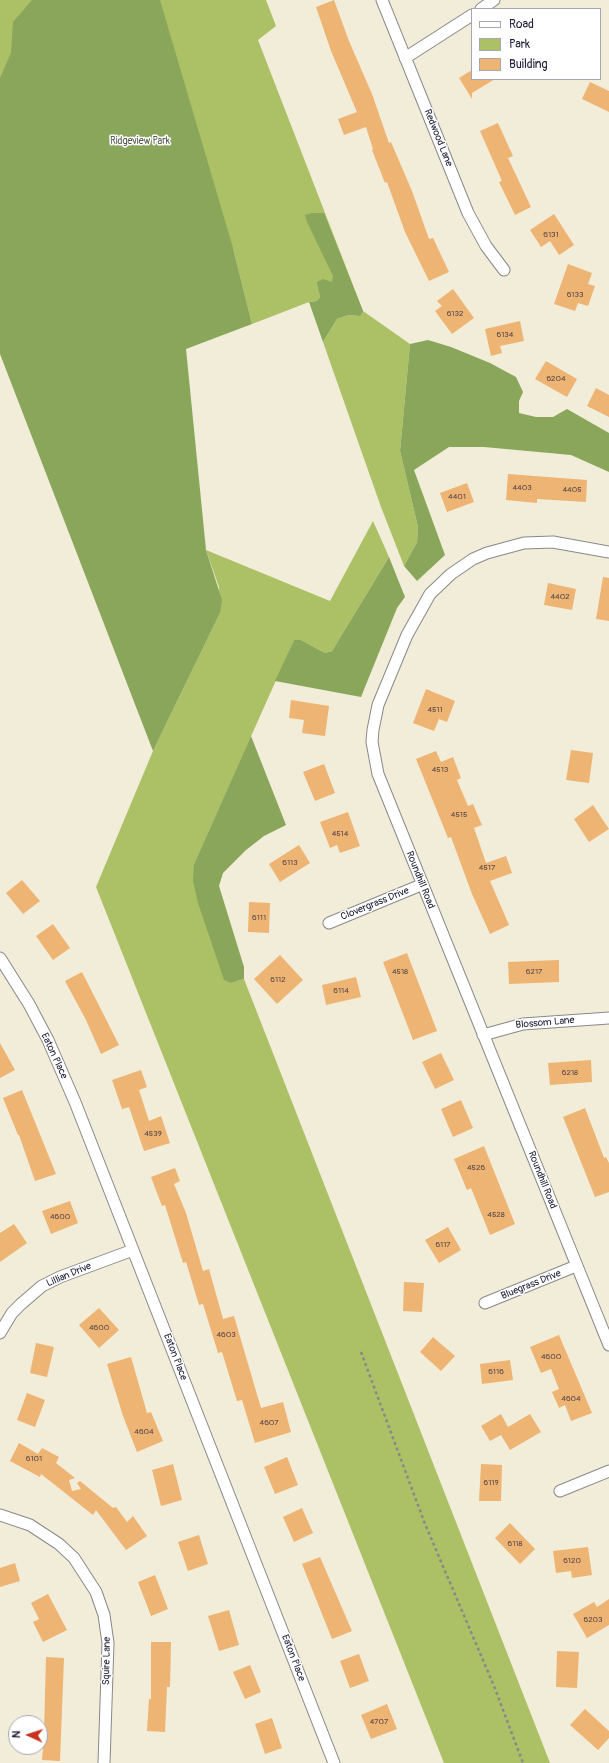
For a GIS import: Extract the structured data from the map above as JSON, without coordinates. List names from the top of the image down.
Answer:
{
  "streets": {
    "street": [
      "Redwood Lane",
      "Roundhill Road",
      "Clovergrass Drive",
      "Blossom Lane",
      "Eaton Place",
      "Lillian Drive",
      "Bluegrass Drive",
      "Squire Lane"
    ]
  },
  "crossings": [
    ["Roundhill Road", "Clovergrass Drive"],
    ["Roundhill Road", "Blossom Lane"],
    ["Roundhill Road", "Bluegrass Drive"],
    ["Eaton Place", "Lillian Drive"]
  ],
  "parks": ["Ridgeview Park"],
  "house_numbers": [
    "6131",
    "6133",
    "6132",
    "6134",
    "6204",
    "4403",
    "4405",
    "4401",
    "4402",
    "4511",
    "4513",
    "4515",
    "4514",
    "6113",
    "4517",
    "6111",
    "4518",
    "6217",
    "6112",
    "6114",
    "6218",
    "4539",
    "4526",
    "4528",
    "4600",
    "6117",
    "4600",
    "4603",
    "4600",
    "6116",
    "4604",
    "4607",
    "4604",
    "6101",
    "6119",
    "6118",
    "6120",
    "6203",
    "4707"
  ],
  "legend": ["Road", "Park", "Building"],
  "north": "left"
}
